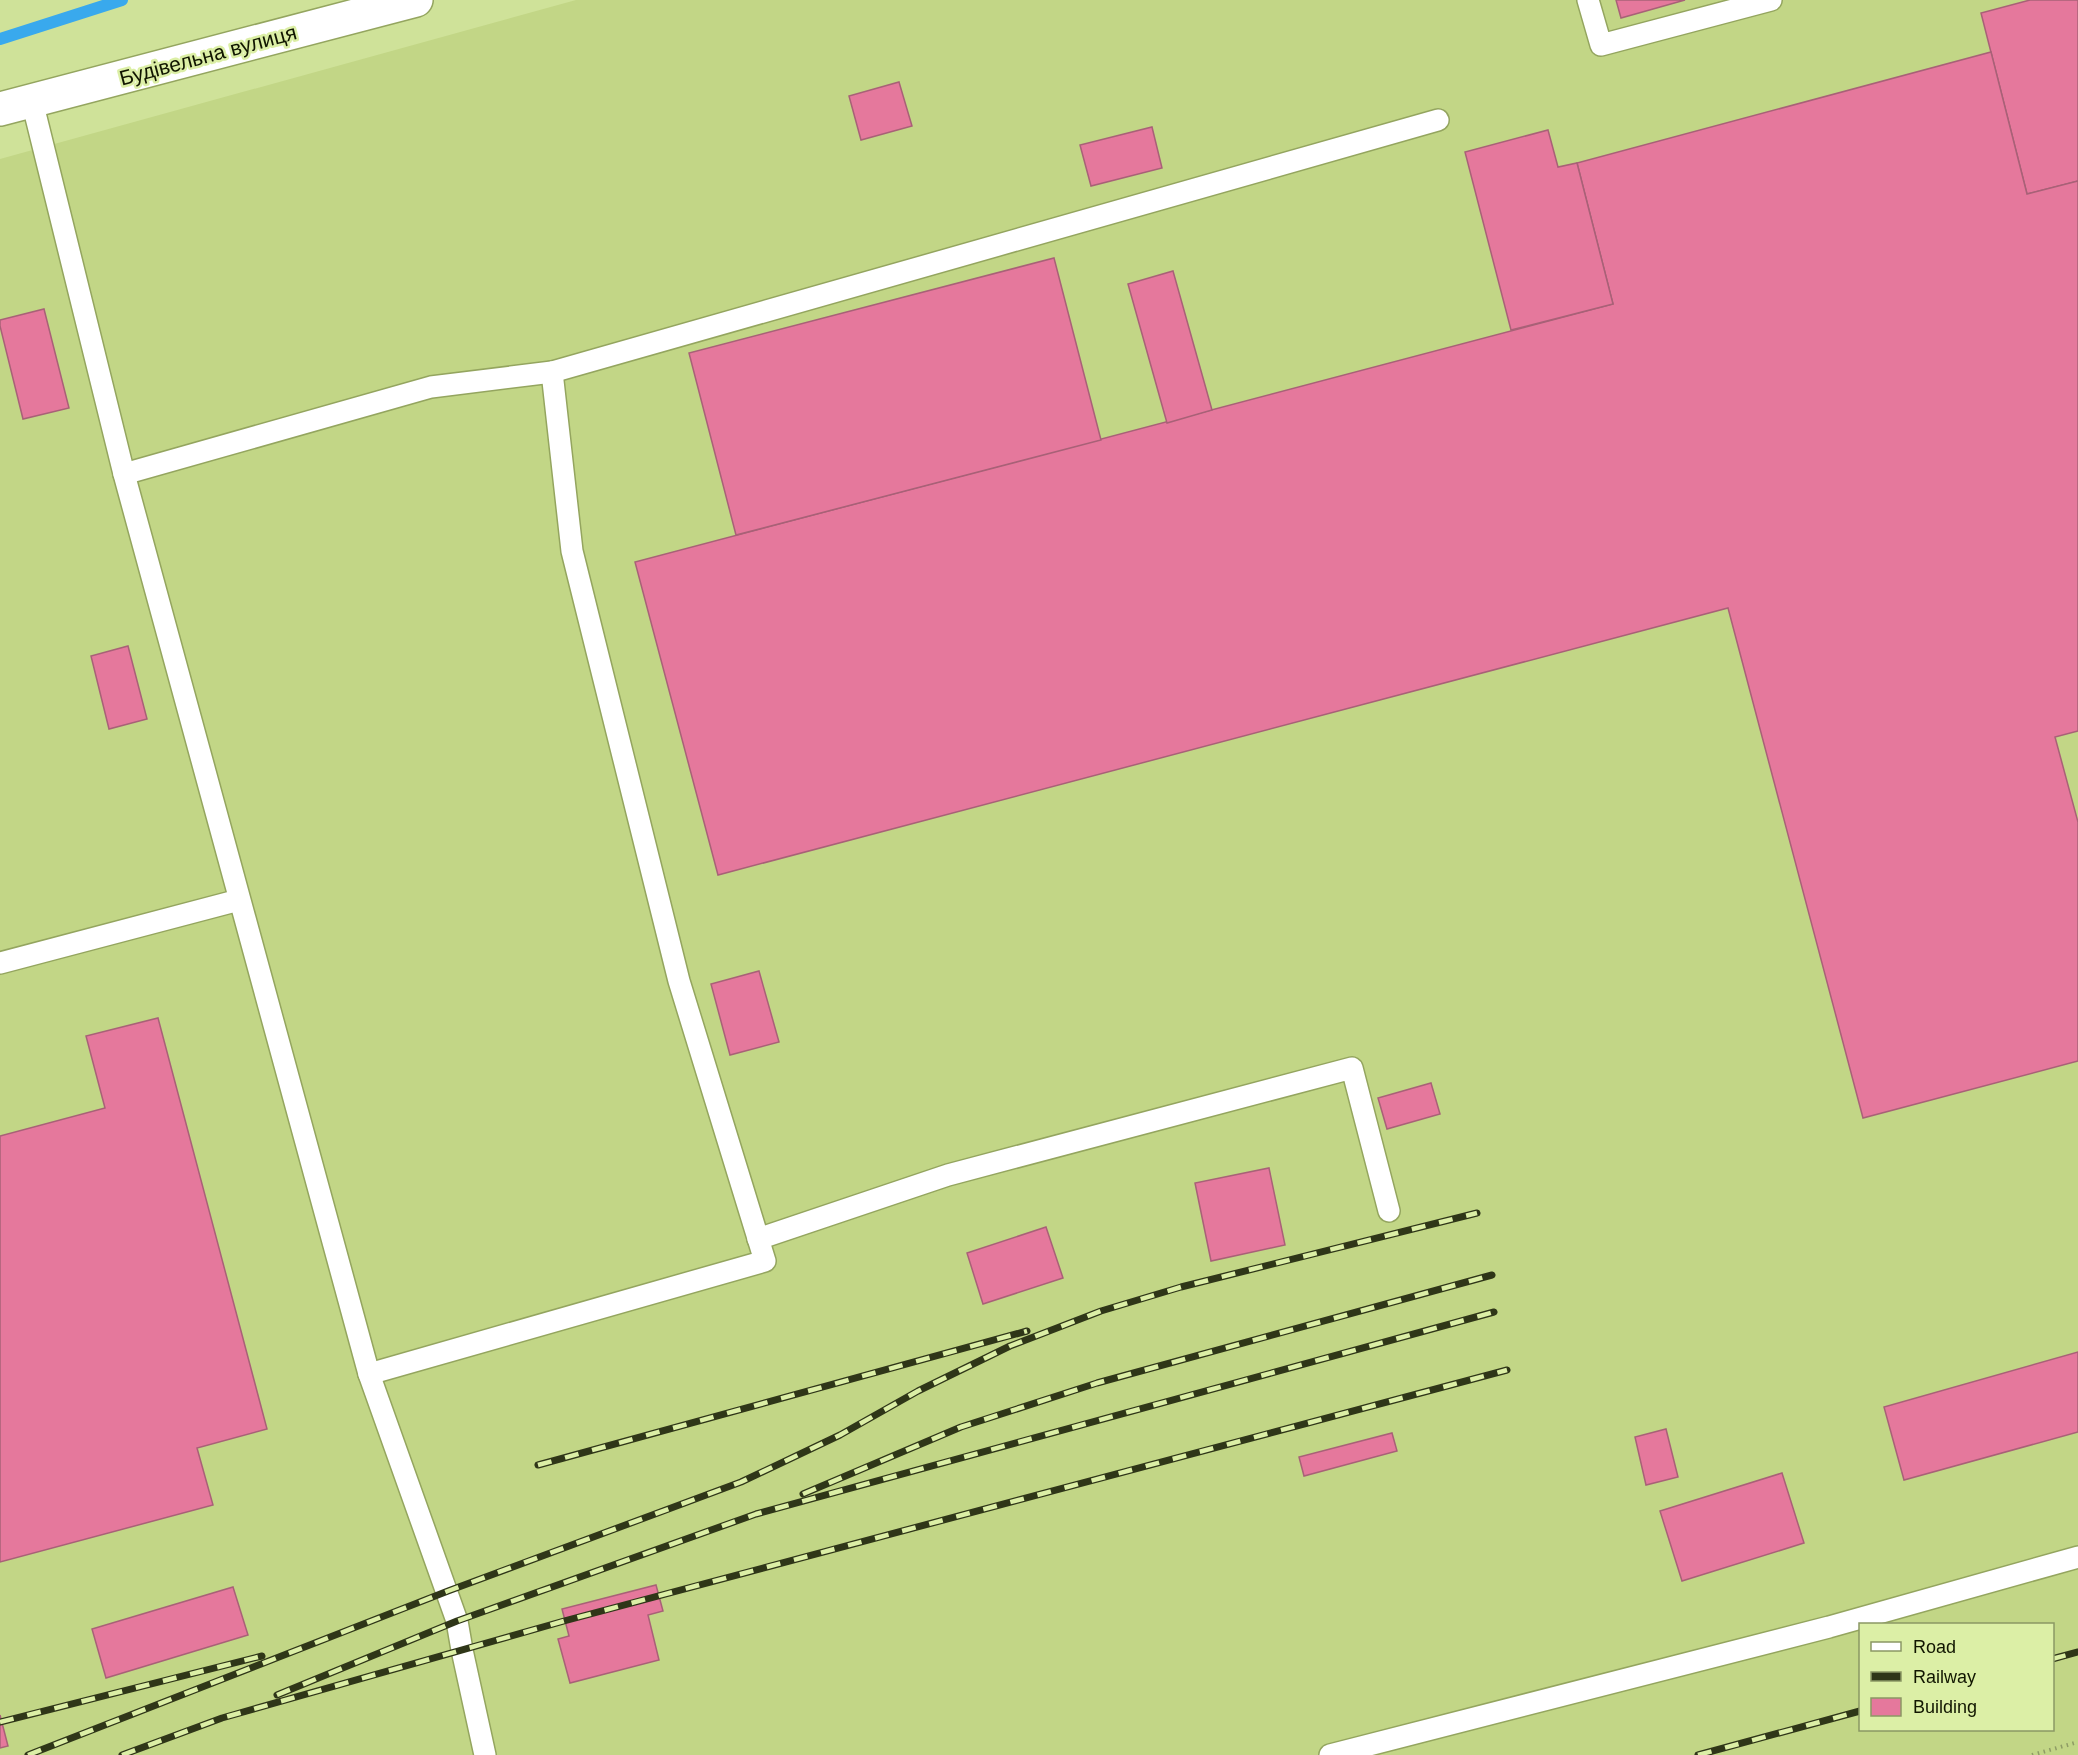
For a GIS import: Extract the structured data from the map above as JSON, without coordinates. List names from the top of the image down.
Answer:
{
  "streets": {
    "street": ["Будівельна вулиця"]
  },
  "legend": ["Road", "Railway", "Building"]
}
